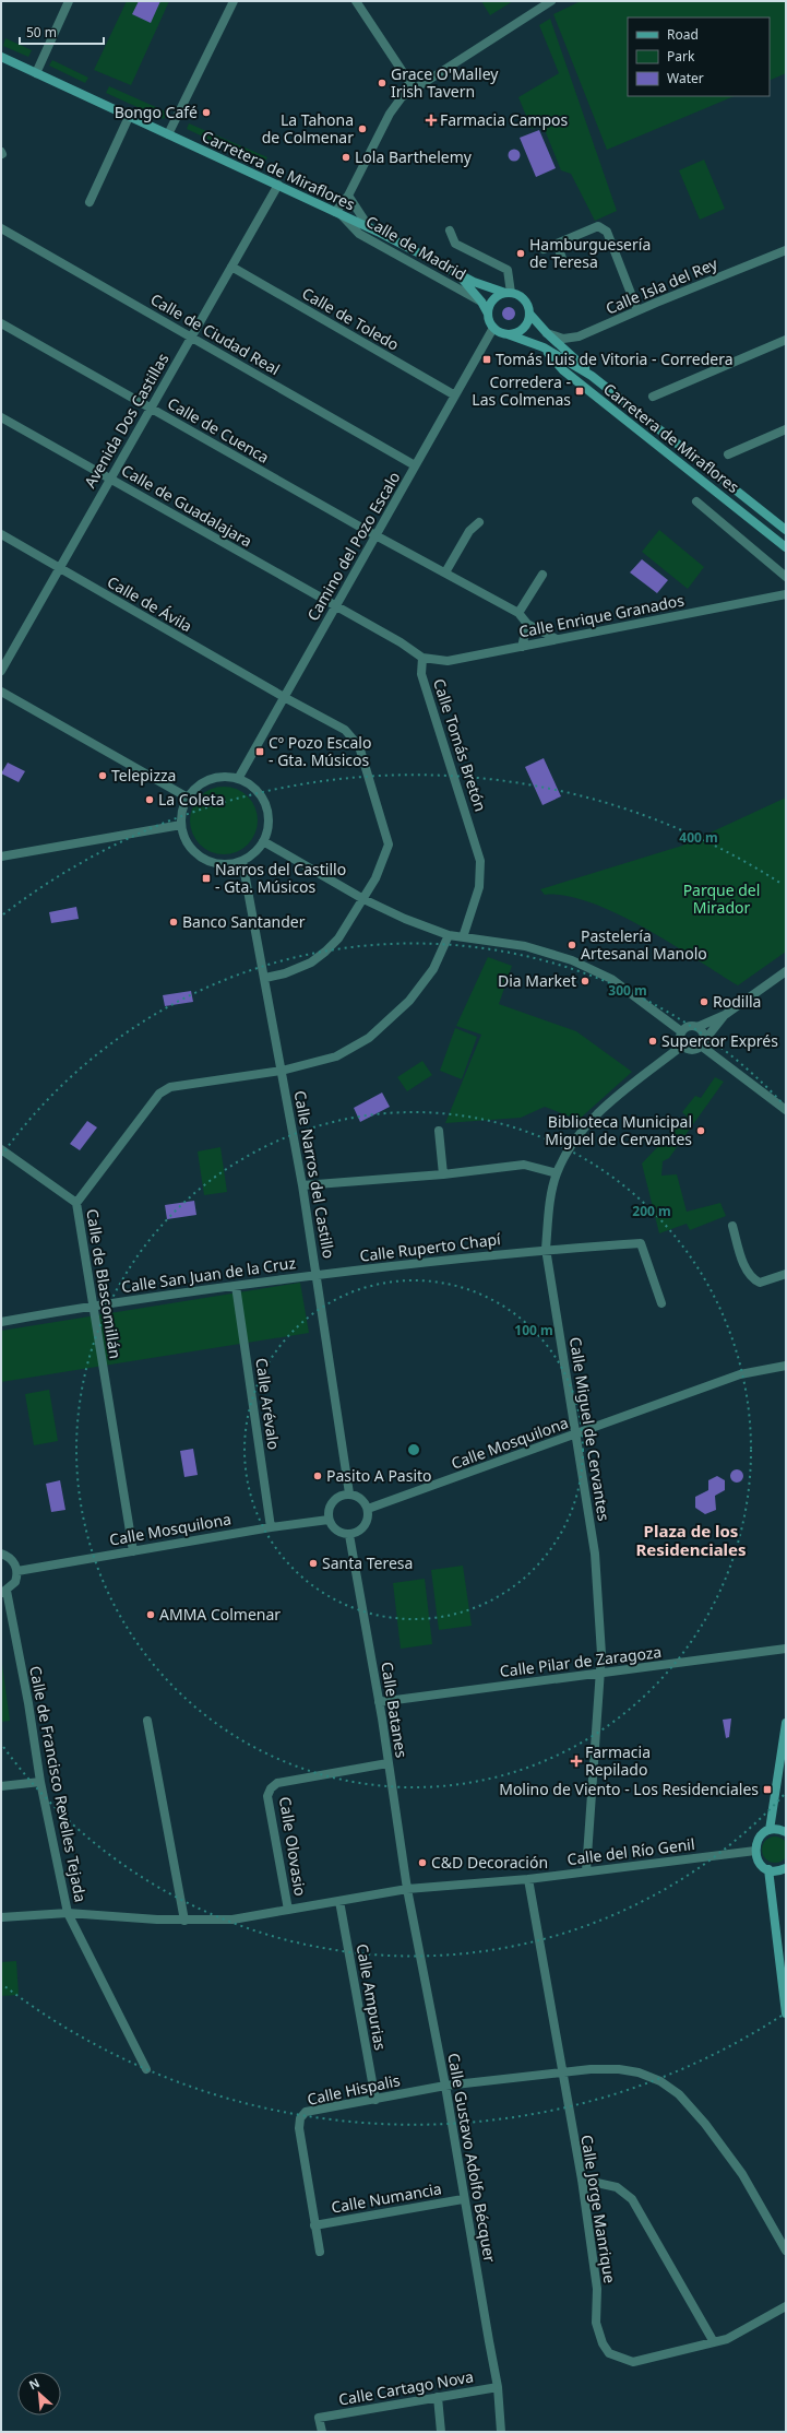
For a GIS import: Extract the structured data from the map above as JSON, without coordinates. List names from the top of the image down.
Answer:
{
  "streets": {
    "main road": ["Carretera de Miraflores", "Calle de Madrid"],
    "street": [
      "Calle Isla del Rey",
      "Calle de Toledo",
      "Calle de Ciudad Real",
      "Avenida Dos Castillas",
      "Calle de Cuenca",
      "Calle de Guadalajara",
      "Camino del Pozo Escalo",
      "Calle de Ávila",
      "Calle Enrique Granados",
      "Calle Tomás Bretón",
      "Calle Narros del Castillo",
      "Calle Ruperto Chapí",
      "Calle San Juan de la Cruz",
      "Calle de Blascomillán",
      "Calle Arévalo",
      "Calle Miguel de Cervantes",
      "Calle Mosquilona",
      "Calle Pilar de Zaragoza",
      "Calle Batanes",
      "Calle de Francisco Revelles Tejada",
      "Calle Olovasio",
      "Calle del Río Genil",
      "Calle Ampurias",
      "Calle Hispalis",
      "Calle Gustavo Adolfo Bécquer",
      "Calle Numancia",
      "Calle Jorge Manrique",
      "Calle Cartago Nova"
    ]
  },
  "crossings": [
    ["Carretera de Miraflores", "Calle de Madrid"],
    ["Carretera de Miraflores", "Calle Isla del Rey"],
    ["Carretera de Miraflores", "Avenida Dos Castillas"],
    ["Carretera de Miraflores", "Camino del Pozo Escalo"],
    ["Calle de Madrid", "Camino del Pozo Escalo"],
    ["Calle de Toledo", "Avenida Dos Castillas"],
    ["Calle de Toledo", "Camino del Pozo Escalo"],
    ["Calle de Ciudad Real", "Avenida Dos Castillas"],
    ["Calle de Ciudad Real", "Camino del Pozo Escalo"],
    ["Avenida Dos Castillas", "Calle de Cuenca"],
    ["Avenida Dos Castillas", "Calle de Guadalajara"],
    ["Avenida Dos Castillas", "Calle de Ávila"],
    ["Calle de Cuenca", "Camino del Pozo Escalo"],
    ["Calle de Guadalajara", "Camino del Pozo Escalo"],
    ["Camino del Pozo Escalo", "Calle de Ávila"],
    ["Camino del Pozo Escalo", "Calle Narros del Castillo"],
    ["Calle de Ávila", "Calle Narros del Castillo"],
    ["Calle Enrique Granados", "Calle Tomás Bretón"],
    ["Calle Narros del Castillo", "Calle Ruperto Chapí"],
    ["Calle Narros del Castillo", "Calle San Juan de la Cruz"],
    ["Calle Narros del Castillo", "Calle de Blascomillán"],
    ["Calle Narros del Castillo", "Calle Mosquilona"],
    ["Calle Narros del Castillo", "Calle Batanes"],
    ["Calle Ruperto Chapí", "Calle San Juan de la Cruz"],
    ["Calle Ruperto Chapí", "Calle Miguel de Cervantes"],
    ["Calle San Juan de la Cruz", "Calle de Blascomillán"],
    ["Calle San Juan de la Cruz", "Calle Arévalo"],
    ["Calle de Blascomillán", "Calle Mosquilona"],
    ["Calle Arévalo", "Calle Mosquilona"],
    ["Calle Miguel de Cervantes", "Calle Mosquilona"],
    ["Calle Miguel de Cervantes", "Calle Pilar de Zaragoza"],
    ["Calle Miguel de Cervantes", "Calle del Río Genil"],
    ["Calle Mosquilona", "Calle Batanes"],
    ["Calle Pilar de Zaragoza", "Calle Batanes"],
    ["Calle Batanes", "Calle Olovasio"],
    ["Calle Batanes", "Calle del Río Genil"],
    ["Calle Batanes", "Calle Gustavo Adolfo Bécquer"],
    ["Calle Olovasio", "Calle del Río Genil"],
    ["Calle Olovasio", "Calle Ampurias"],
    ["Calle Olovasio", "Calle Gustavo Adolfo Bécquer"],
    ["Calle del Río Genil", "Calle Gustavo Adolfo Bécquer"],
    ["Calle del Río Genil", "Calle Jorge Manrique"],
    ["Calle Ampurias", "Calle Hispalis"],
    ["Calle Hispalis", "Calle Gustavo Adolfo Bécquer"],
    ["Calle Hispalis", "Calle Numancia"],
    ["Calle Hispalis", "Calle Jorge Manrique"],
    ["Calle Gustavo Adolfo Bécquer", "Calle Numancia"],
    ["Calle Gustavo Adolfo Bécquer", "Calle Cartago Nova"]
  ],
  "districts": ["Plaza de los Residenciales"],
  "parks": ["Parque del Mirador"],
  "places": {
    "other": [
      "Grace O'Malley Irish Tavern",
      "Bongo Café",
      "La Tahona de Colmenar",
      "Lola Barthelemy",
      "Hamburguesería de Teresa",
      "Telepizza",
      "La Coleta",
      "Banco Santander",
      "Pastelería Artesanal Manolo",
      "Dia Market",
      "Rodilla",
      "Supercor Exprés",
      "Biblioteca Municipal Miguel de Cervantes",
      "Pasito A Pasito",
      "Santa Teresa",
      "AMMA Colmenar",
      "C&D Decoración"
    ],
    "health": ["Farmacia Campos", "Farmacia Repilado"],
    "transit": [
      "Tomás Luis de Vitoria - Corredera",
      "Corredera - Las Colmenas",
      "Cº Pozo Escalo - Gta. Músicos",
      "Narros del Castillo - Gta. Músicos",
      "Molino de Viento - Los Residenciales"
    ]
  },
  "legend": ["Road", "Park", "Water"],
  "scale_bar": "50 m",
  "north": "top left",
  "rings": [
    "400 m",
    "300 m",
    "200 m",
    "100 m"
  ]
}
